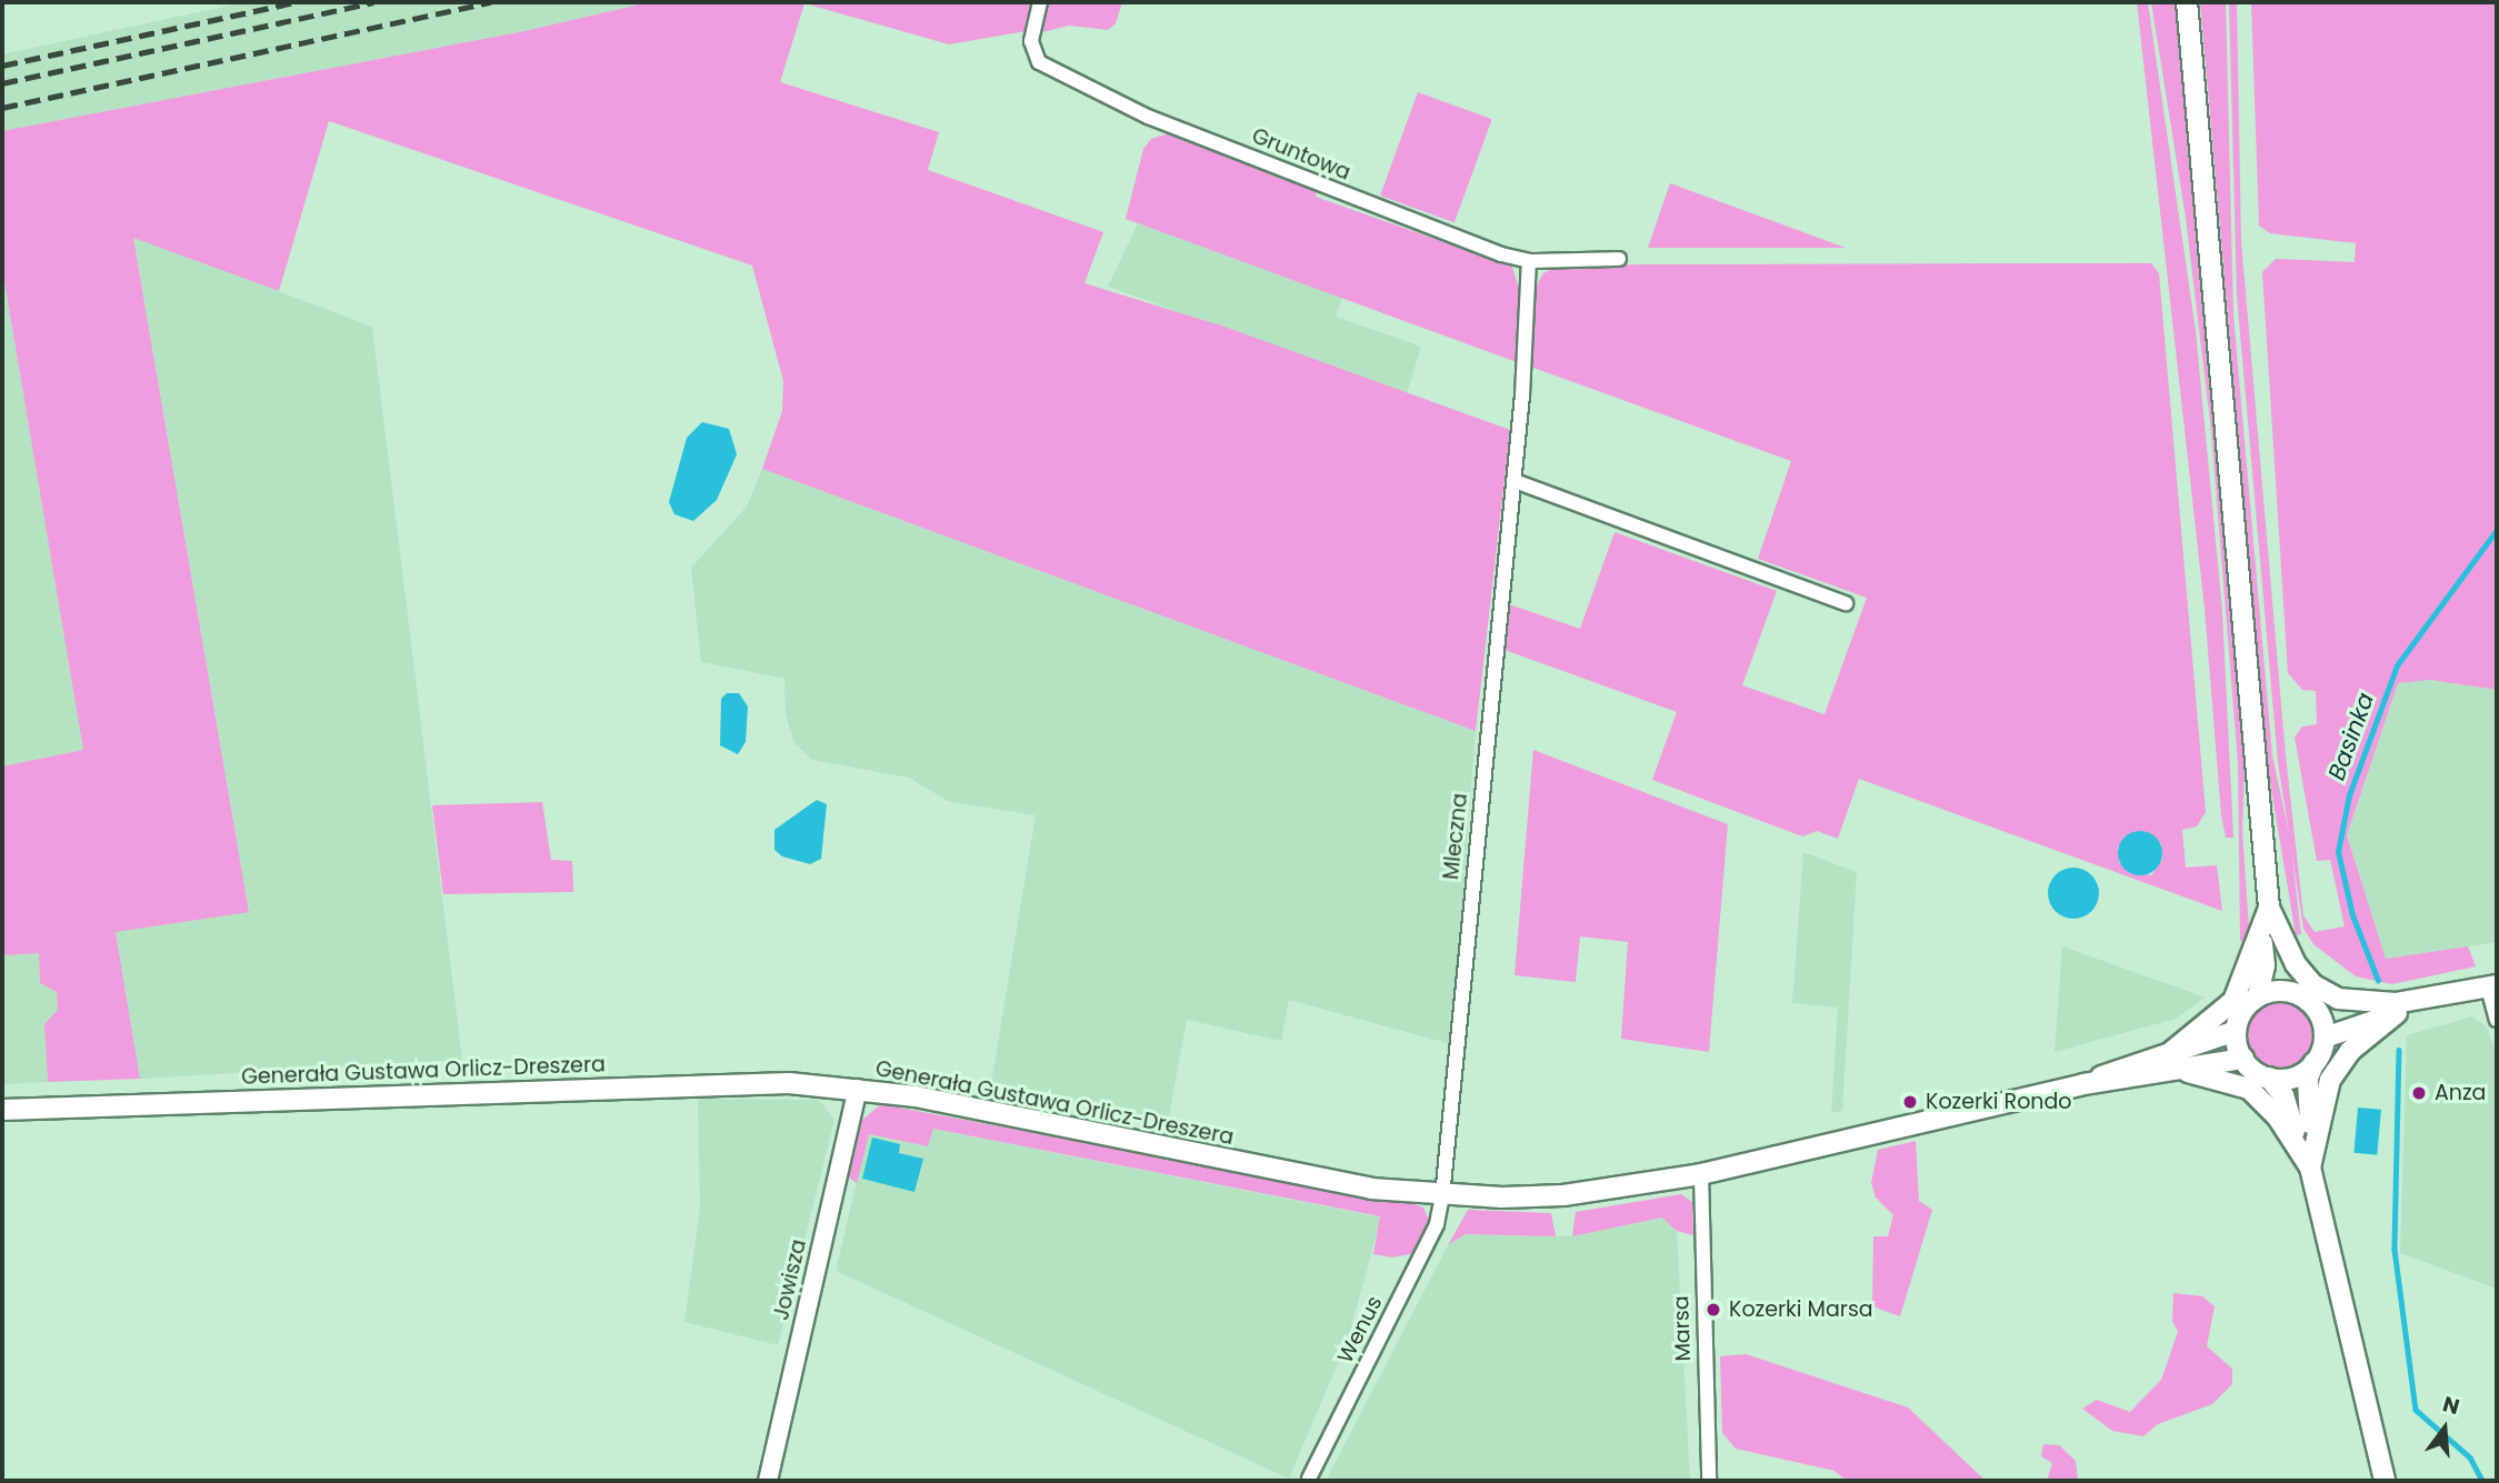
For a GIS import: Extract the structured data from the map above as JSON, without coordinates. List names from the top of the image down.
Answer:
{
  "streets": {
    "main road": ["Generała Gustawa Orlicz-Dreszera"],
    "street": [
      "Gruntowa",
      "Mleczna",
      "Jowisza",
      "Marsa",
      "Wenus"
    ]
  },
  "crossings": [
    ["Gruntowa", "Mleczna"],
    ["Mleczna", "Generała Gustawa Orlicz-Dreszera"],
    ["Mleczna", "Wenus"],
    ["Generała Gustawa Orlicz-Dreszera", "Jowisza"],
    ["Generała Gustawa Orlicz-Dreszera", "Marsa"],
    ["Generała Gustawa Orlicz-Dreszera", "Wenus"]
  ],
  "water": ["Basinka"],
  "places": ["Anza", "Kozerki Rondo", "Kozerki Marsa"],
  "north": "top"
}
